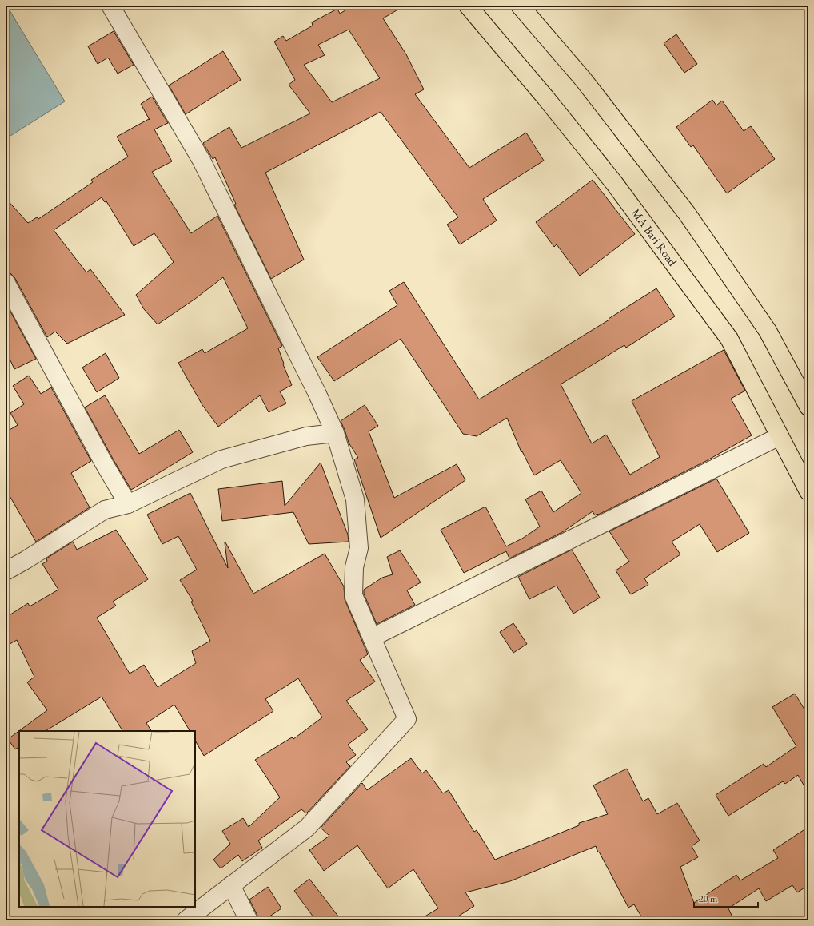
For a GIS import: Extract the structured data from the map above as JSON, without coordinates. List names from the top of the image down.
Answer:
{
  "streets": {
    "main road": ["MA Bari Road"]
  },
  "scale_bar": "20 m"
}
